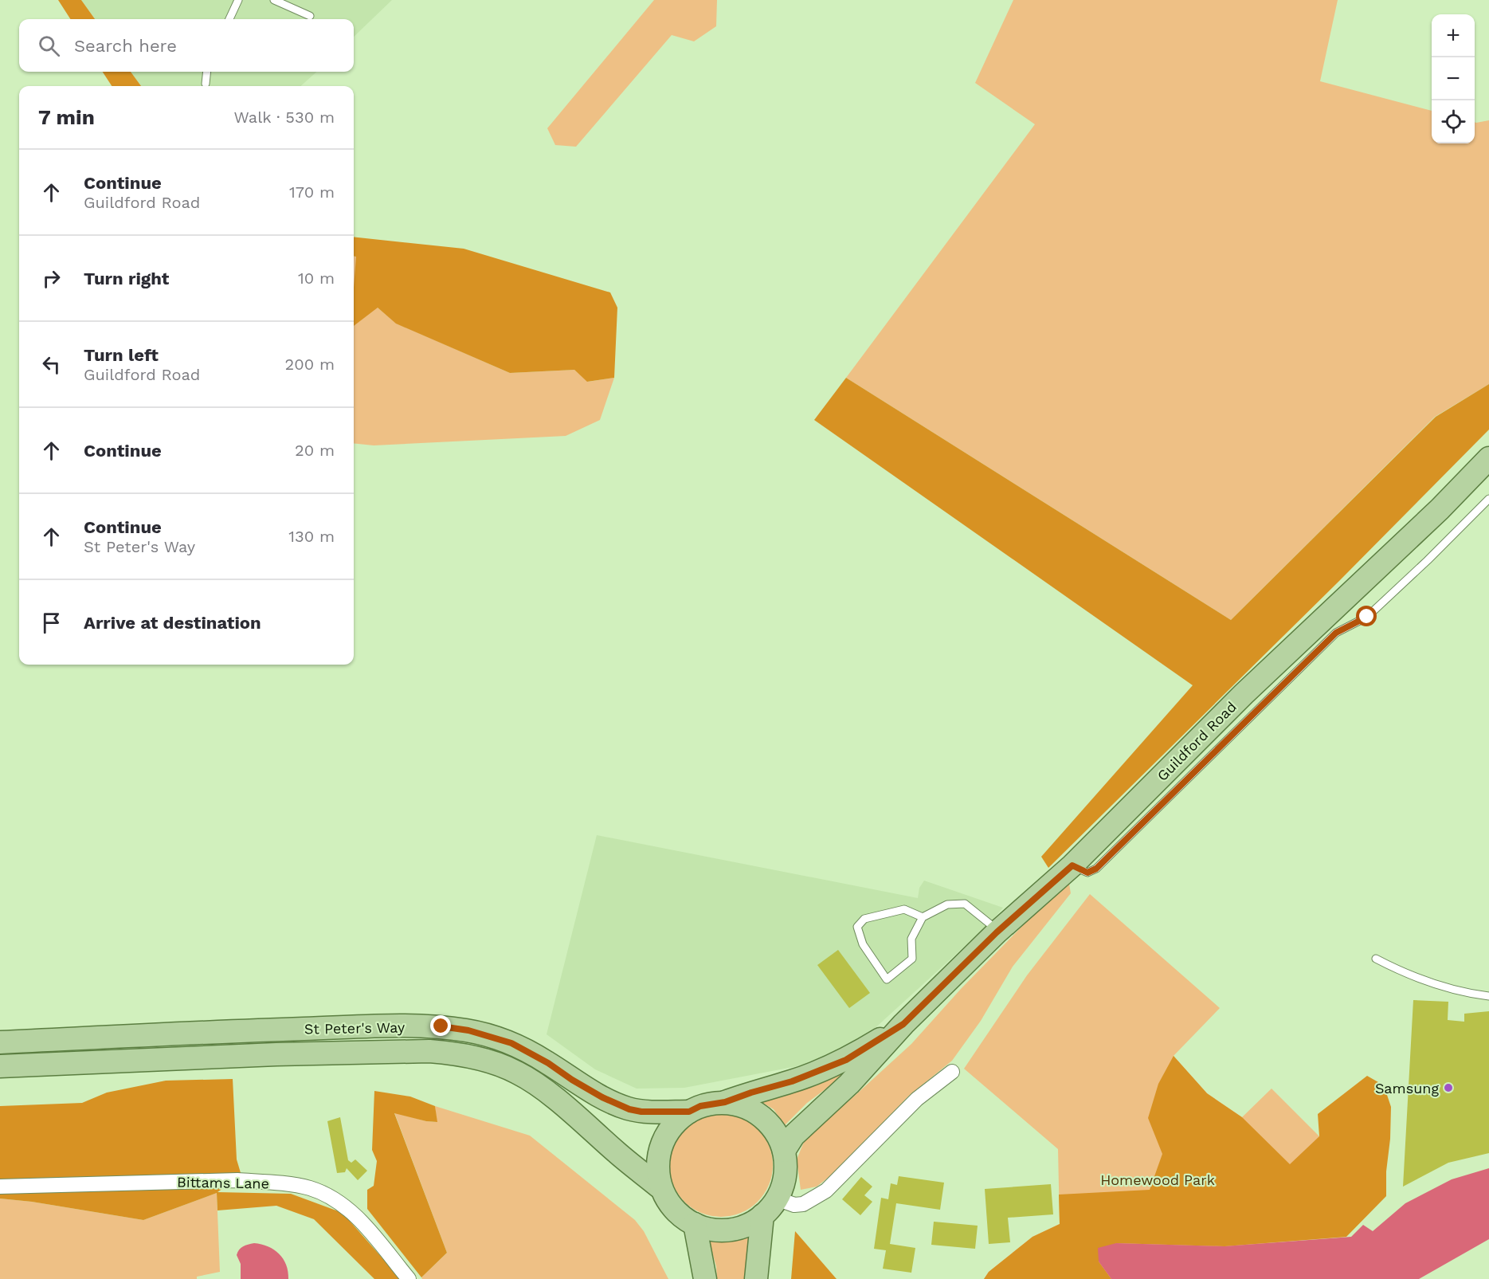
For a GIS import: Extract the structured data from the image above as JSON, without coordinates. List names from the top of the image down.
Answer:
{
  "streets": {
    "main road": ["Guildford Road", "St Peter's Way"],
    "street": ["Bittams Lane"]
  },
  "crossings": [
    ["Guildford Road", "St Peter's Way"]
  ],
  "parks": ["Homewood Park"],
  "places": ["Samsung"],
  "page": {
    "map_buttons": ["+", "−"],
    "search": "Search here",
    "heading": ["7 min", "Walk · 530 m"],
    "list": [
      ["Continue", "Guildford Road", "170 m"],
      ["Turn right", "10 m"],
      ["Turn left", "Guildford Road", "200 m"],
      ["Continue", "20 m"],
      ["Continue", "St Peter's Way", "130 m"],
      "Arrive at destination"
    ]
  }
}
